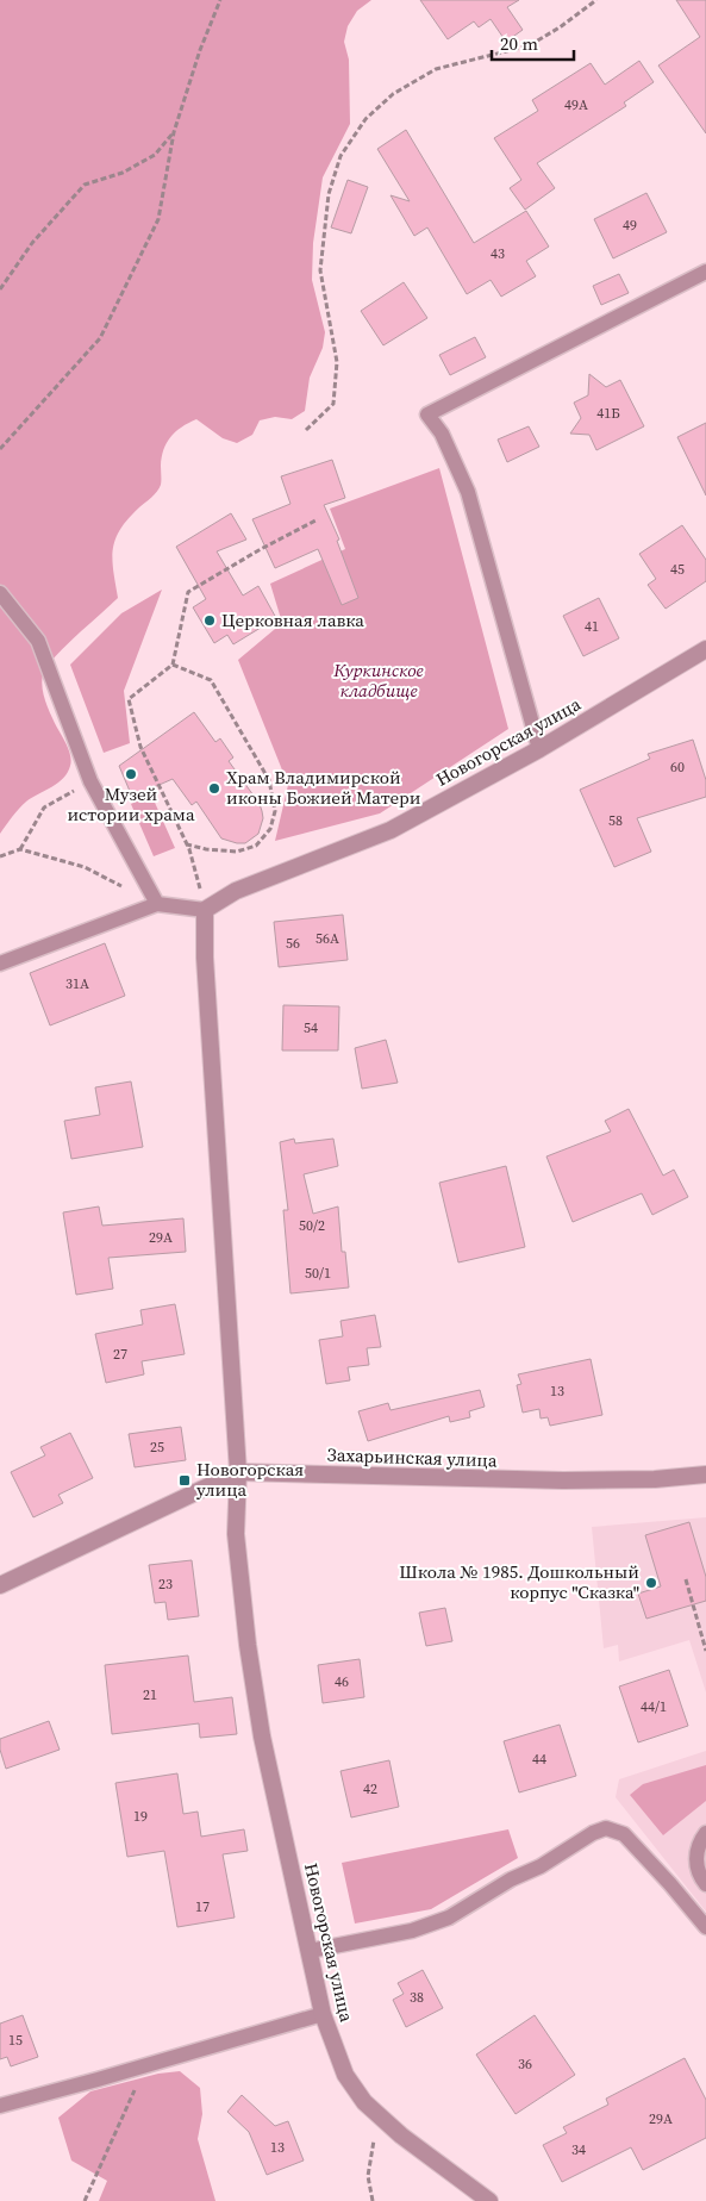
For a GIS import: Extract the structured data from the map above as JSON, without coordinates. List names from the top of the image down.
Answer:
{
  "streets": {
    "street": ["Новогорская улица", "Захарьинская улица"]
  },
  "crossings": [
    ["Новогорская улица", "Захарьинская улица"]
  ],
  "parks": ["Куркинское кладбище"],
  "places": {
    "other": [
      "Церковная лавка",
      "Музей истории храма",
      "Храм Владимирской иконы Божией Матери",
      "Школа № 1985. Дошкольный корпус \"Сказка\""
    ],
    "transit": ["Новогорская улица"]
  },
  "house_numbers": [
    "49А",
    "49",
    "43",
    "41Б",
    "45",
    "41",
    "60",
    "58",
    "56А",
    "56",
    "31А",
    "54",
    "50/2",
    "29А",
    "50/1",
    "27",
    "13",
    "25",
    "23",
    "46",
    "21",
    "44/1",
    "44",
    "42",
    "19",
    "17",
    "38",
    "15",
    "36",
    "29А",
    "13",
    "34"
  ],
  "scale_bar": "20 m"
}
